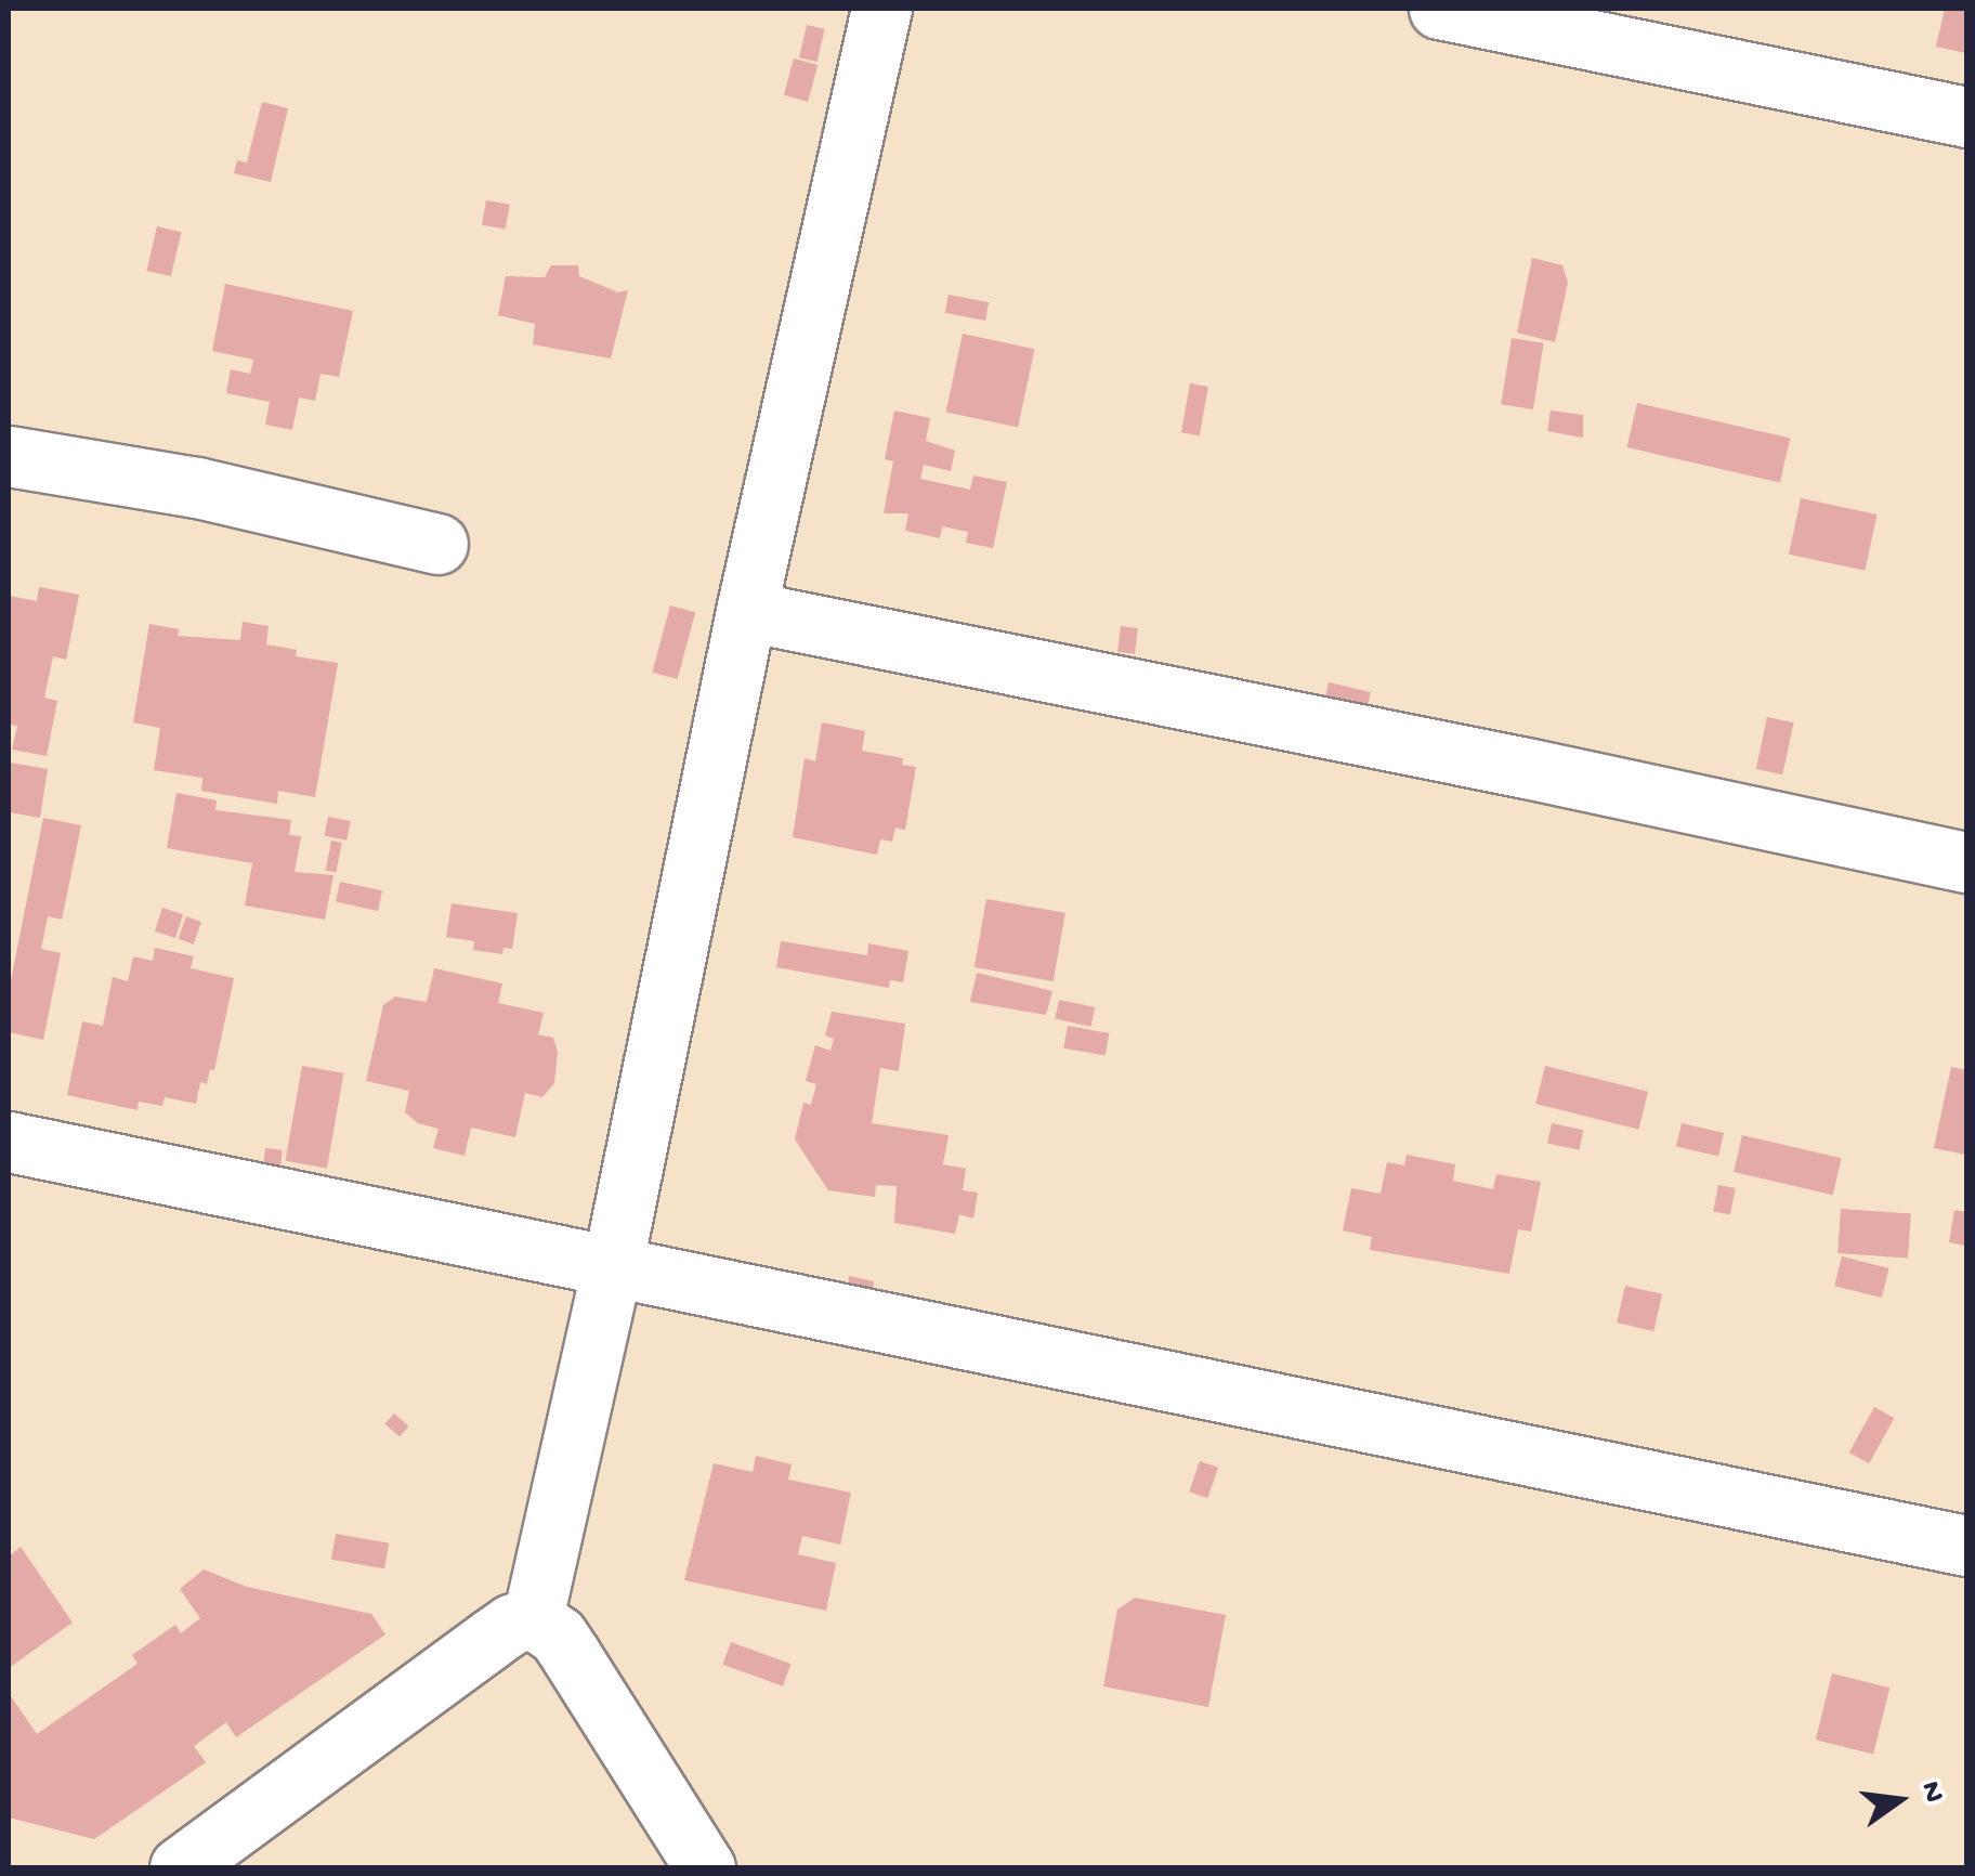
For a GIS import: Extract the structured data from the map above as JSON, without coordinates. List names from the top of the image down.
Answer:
{
  "north": "right"
}
